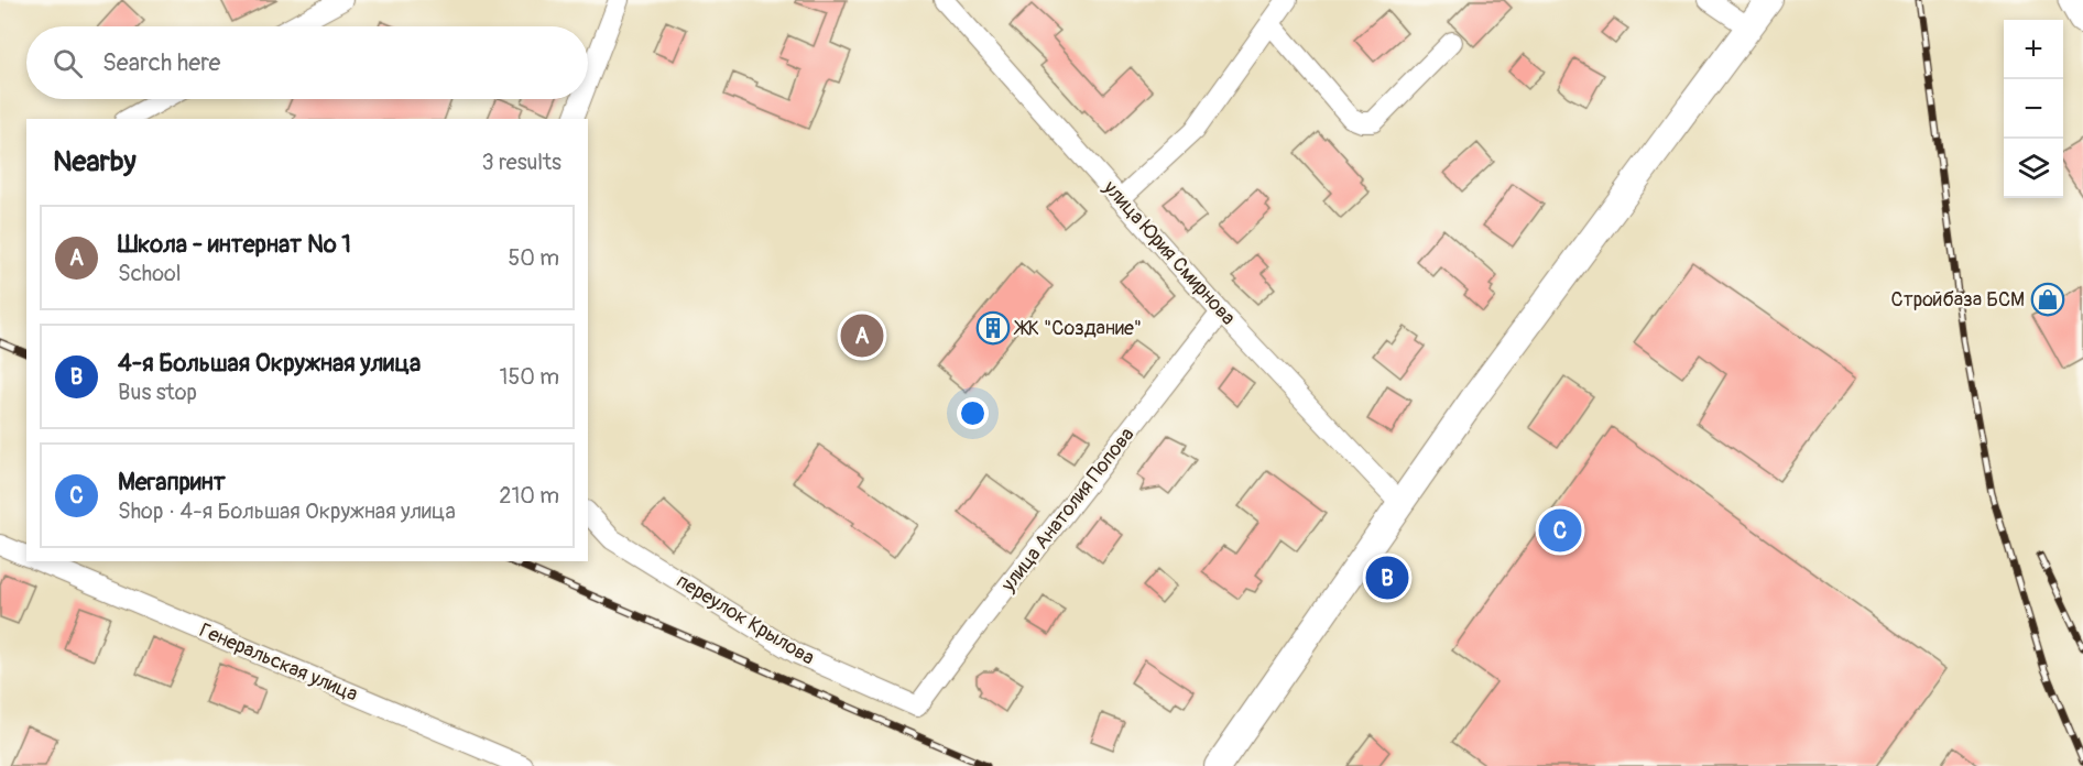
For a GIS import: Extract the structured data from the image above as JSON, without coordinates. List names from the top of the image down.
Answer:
{
  "streets": {
    "street": [
      "улица Юрия Смирнова",
      "улица Анатолия Попова",
      "переулок Крылова",
      "Генеральская улица"
    ]
  },
  "crossings": [
    ["улица Юрия Смирнова", "улица Анатолия Попова"],
    ["улица Анатолия Попова", "переулок Крылова"]
  ],
  "places": {
    "shop": ["Стройбаза БСМ"],
    "building": ["ЖК \"Создание\""]
  },
  "page": {
    "map_buttons": ["+", "−"],
    "search": "Search here",
    "heading": ["Nearby", "3 results"],
    "list": [
      {
        "mark": "A",
        "name": "Школа - интернат № 1",
        "note": "School",
        "value": "50 m"
      },
      {
        "mark": "B",
        "name": "4-я Большая Окружная улица",
        "note": "Bus stop",
        "value": "150 m"
      },
      {
        "mark": "C",
        "name": "Мегапринт",
        "note": "Shop · 4-я Большая Окружная улица",
        "value": "210 m"
      }
    ],
    "pins": ["A", "C", "B"]
  }
}
